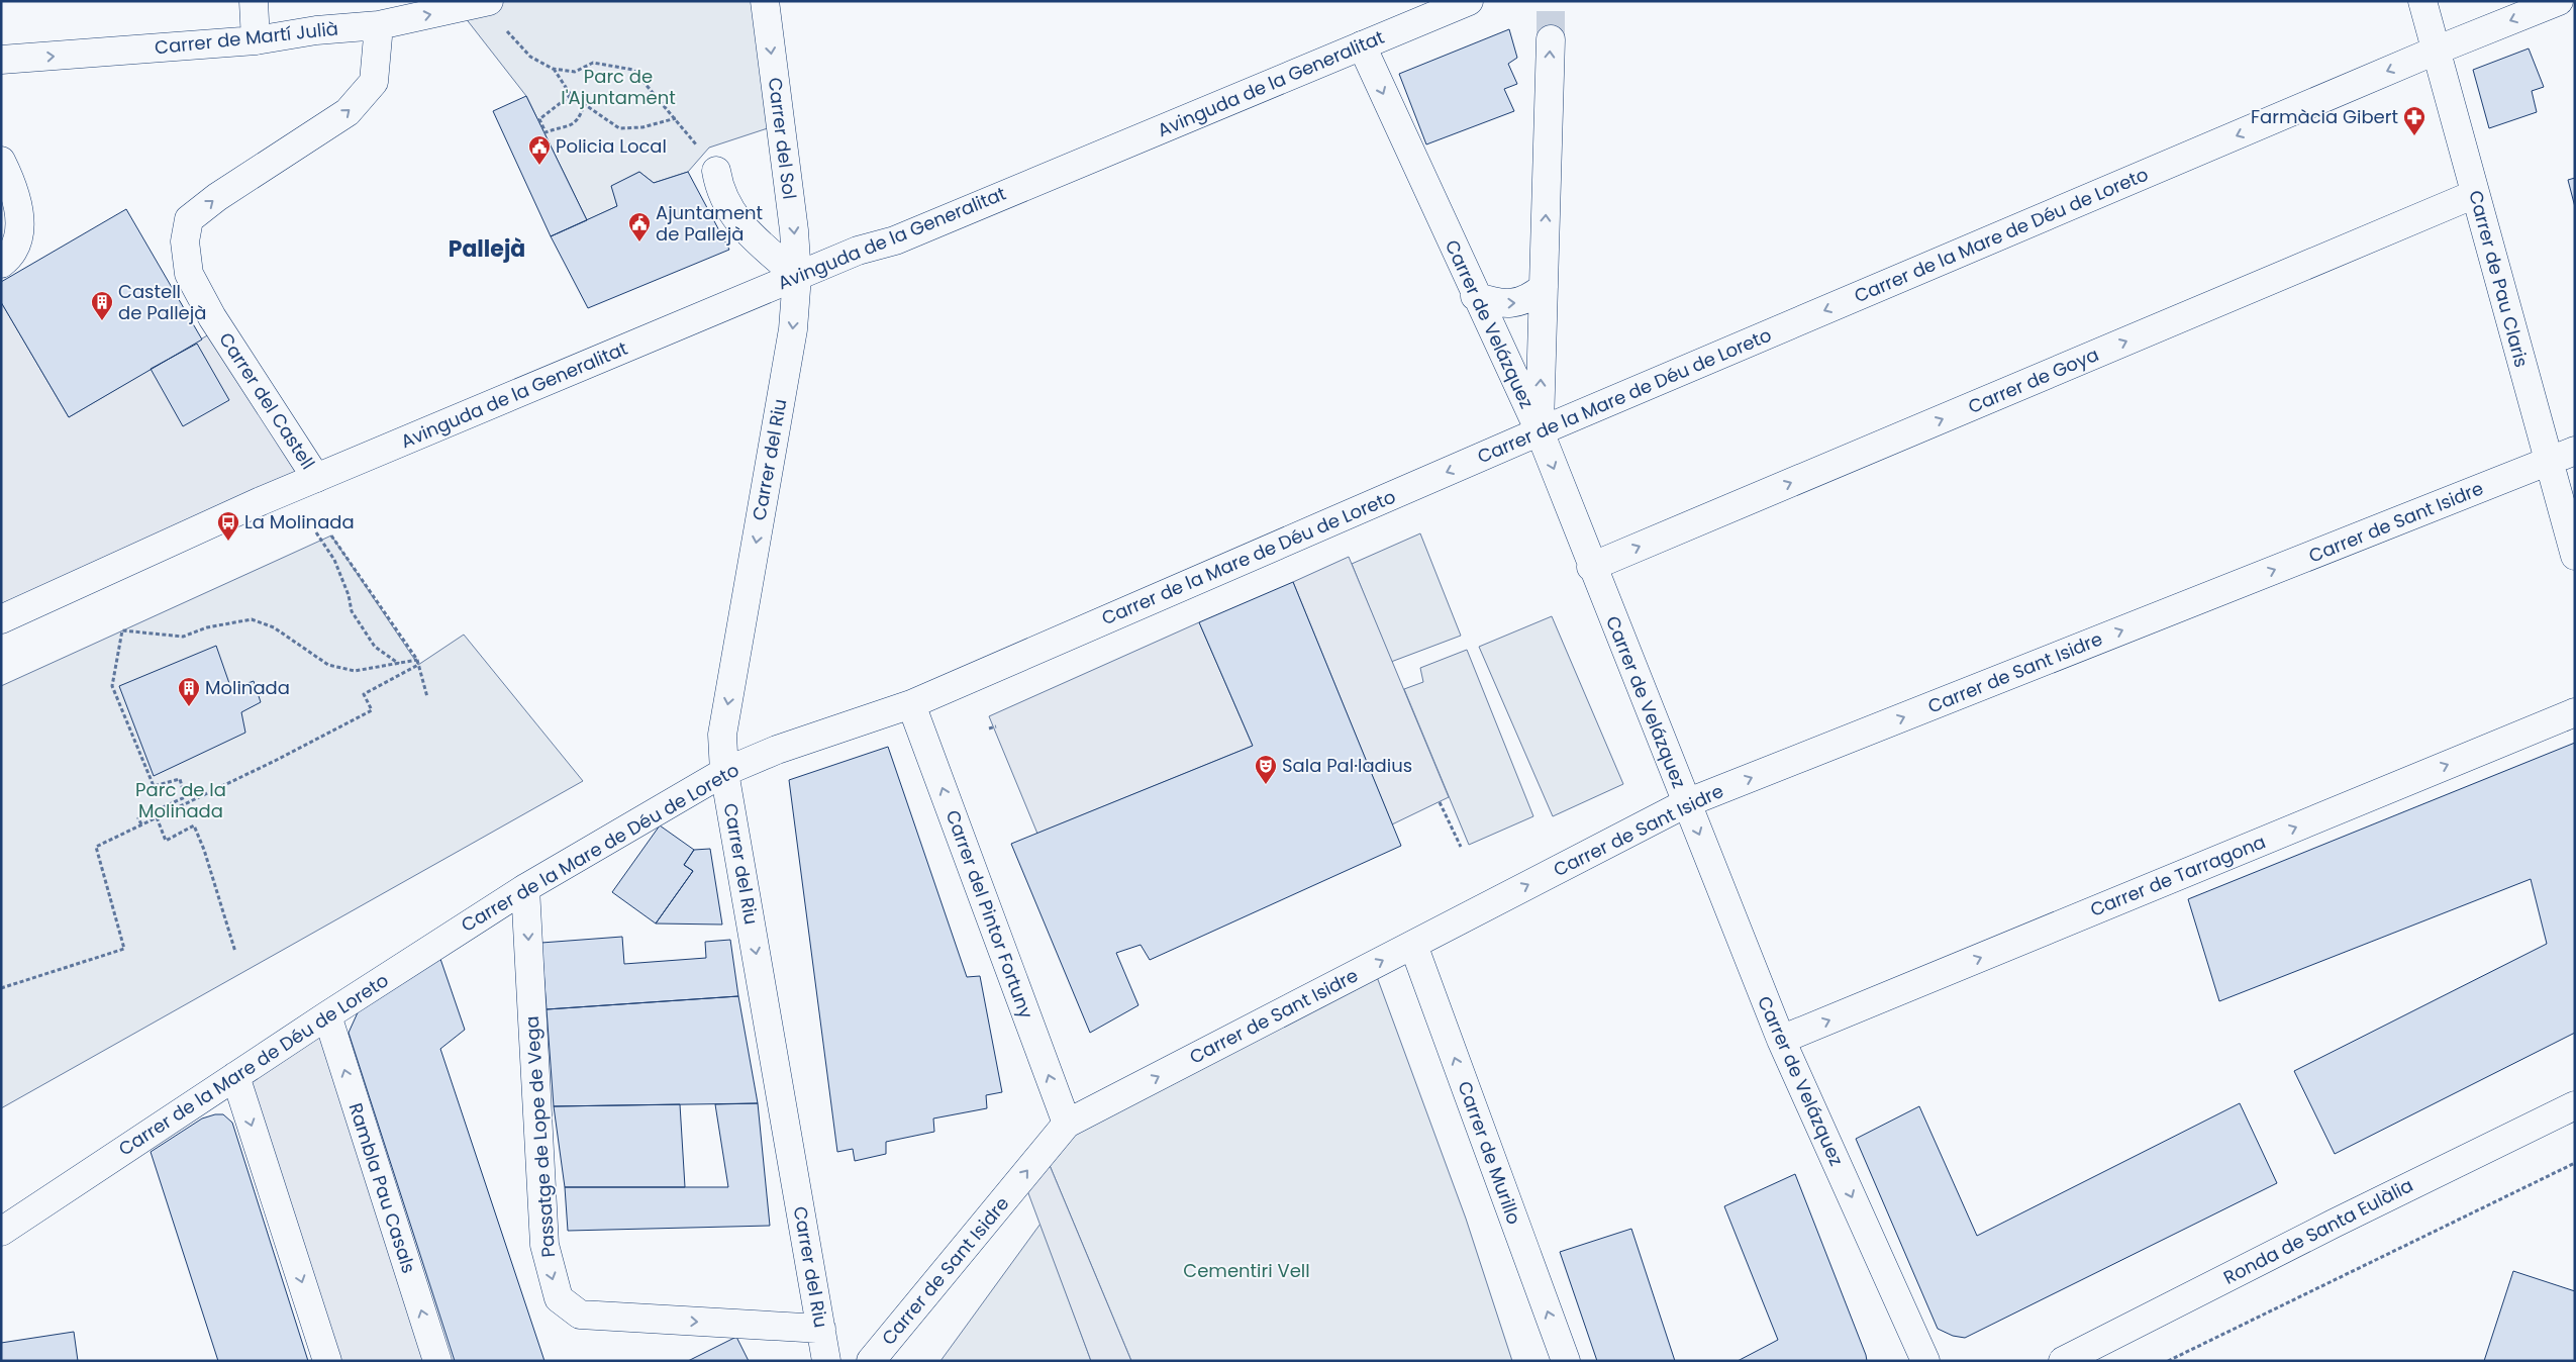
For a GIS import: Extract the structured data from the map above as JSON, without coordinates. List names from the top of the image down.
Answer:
{
  "streets": {
    "street": [
      "Carrer de Martí Julià",
      "Avinguda de la Generalitat",
      "Carrer del Sol",
      "Carrer de la Mare de Déu de Loreto",
      "Carrer de Pau Claris",
      "Carrer de Velázquez",
      "Carrer de Goya",
      "Carrer del Castell",
      "Carrer del Riu",
      "Carrer de Sant Isidre",
      "Carrer de Tarragona",
      "Carrer del Pintor Fortuny",
      "Passatge de Lope de Vega",
      "Carrer de Murillo",
      "Rambla Pau Casals",
      "Ronda de Santa Eulàlia"
    ]
  },
  "crossings": [
    ["Carrer de Martí Julià", "Carrer del Castell"],
    ["Avinguda de la Generalitat", "Carrer del Sol"],
    ["Avinguda de la Generalitat", "Carrer de Velázquez"],
    ["Avinguda de la Generalitat", "Carrer del Castell"],
    ["Avinguda de la Generalitat", "Carrer del Riu"],
    ["Carrer del Sol", "Carrer del Riu"],
    ["Carrer de la Mare de Déu de Loreto", "Carrer de Pau Claris"],
    ["Carrer de la Mare de Déu de Loreto", "Carrer de Velázquez"],
    ["Carrer de la Mare de Déu de Loreto", "Carrer del Riu"],
    ["Carrer de la Mare de Déu de Loreto", "Carrer del Pintor Fortuny"],
    ["Carrer de la Mare de Déu de Loreto", "Passatge de Lope de Vega"],
    ["Carrer de la Mare de Déu de Loreto", "Rambla Pau Casals"],
    ["Carrer de Pau Claris", "Carrer de Goya"],
    ["Carrer de Pau Claris", "Carrer de Sant Isidre"],
    ["Carrer de Velázquez", "Carrer de Goya"],
    ["Carrer de Velázquez", "Carrer de Sant Isidre"],
    ["Carrer de Velázquez", "Carrer de Tarragona"],
    ["Carrer del Riu", "Passatge de Lope de Vega"],
    ["Carrer de Sant Isidre", "Carrer del Pintor Fortuny"],
    ["Carrer de Sant Isidre", "Carrer de Murillo"]
  ],
  "one_way": [
    "Carrer de Martí Julià",
    "Carrer del Sol",
    "Carrer de la Mare de Déu de Loreto",
    "Carrer de Velázquez",
    "Carrer de Goya",
    "Carrer del Riu",
    "Carrer de Sant Isidre",
    "Carrer de Tarragona",
    "Carrer del Pintor Fortuny",
    "Carrer de Murillo"
  ],
  "districts": ["Pallejà"],
  "parks": ["Parc de l'Ajuntament", "Parc de la Molinada", "Cementiri Vell"],
  "places": {
    "pharmacy": ["Farmàcia Gibert"],
    "public building": ["Policia Local", "Ajuntament de Pallejà"],
    "building": ["Castell de Pallejà", "Molinada"],
    "bus stop": ["La Molinada"],
    "theatre": ["Sala Pal·ladius"]
  }
}
